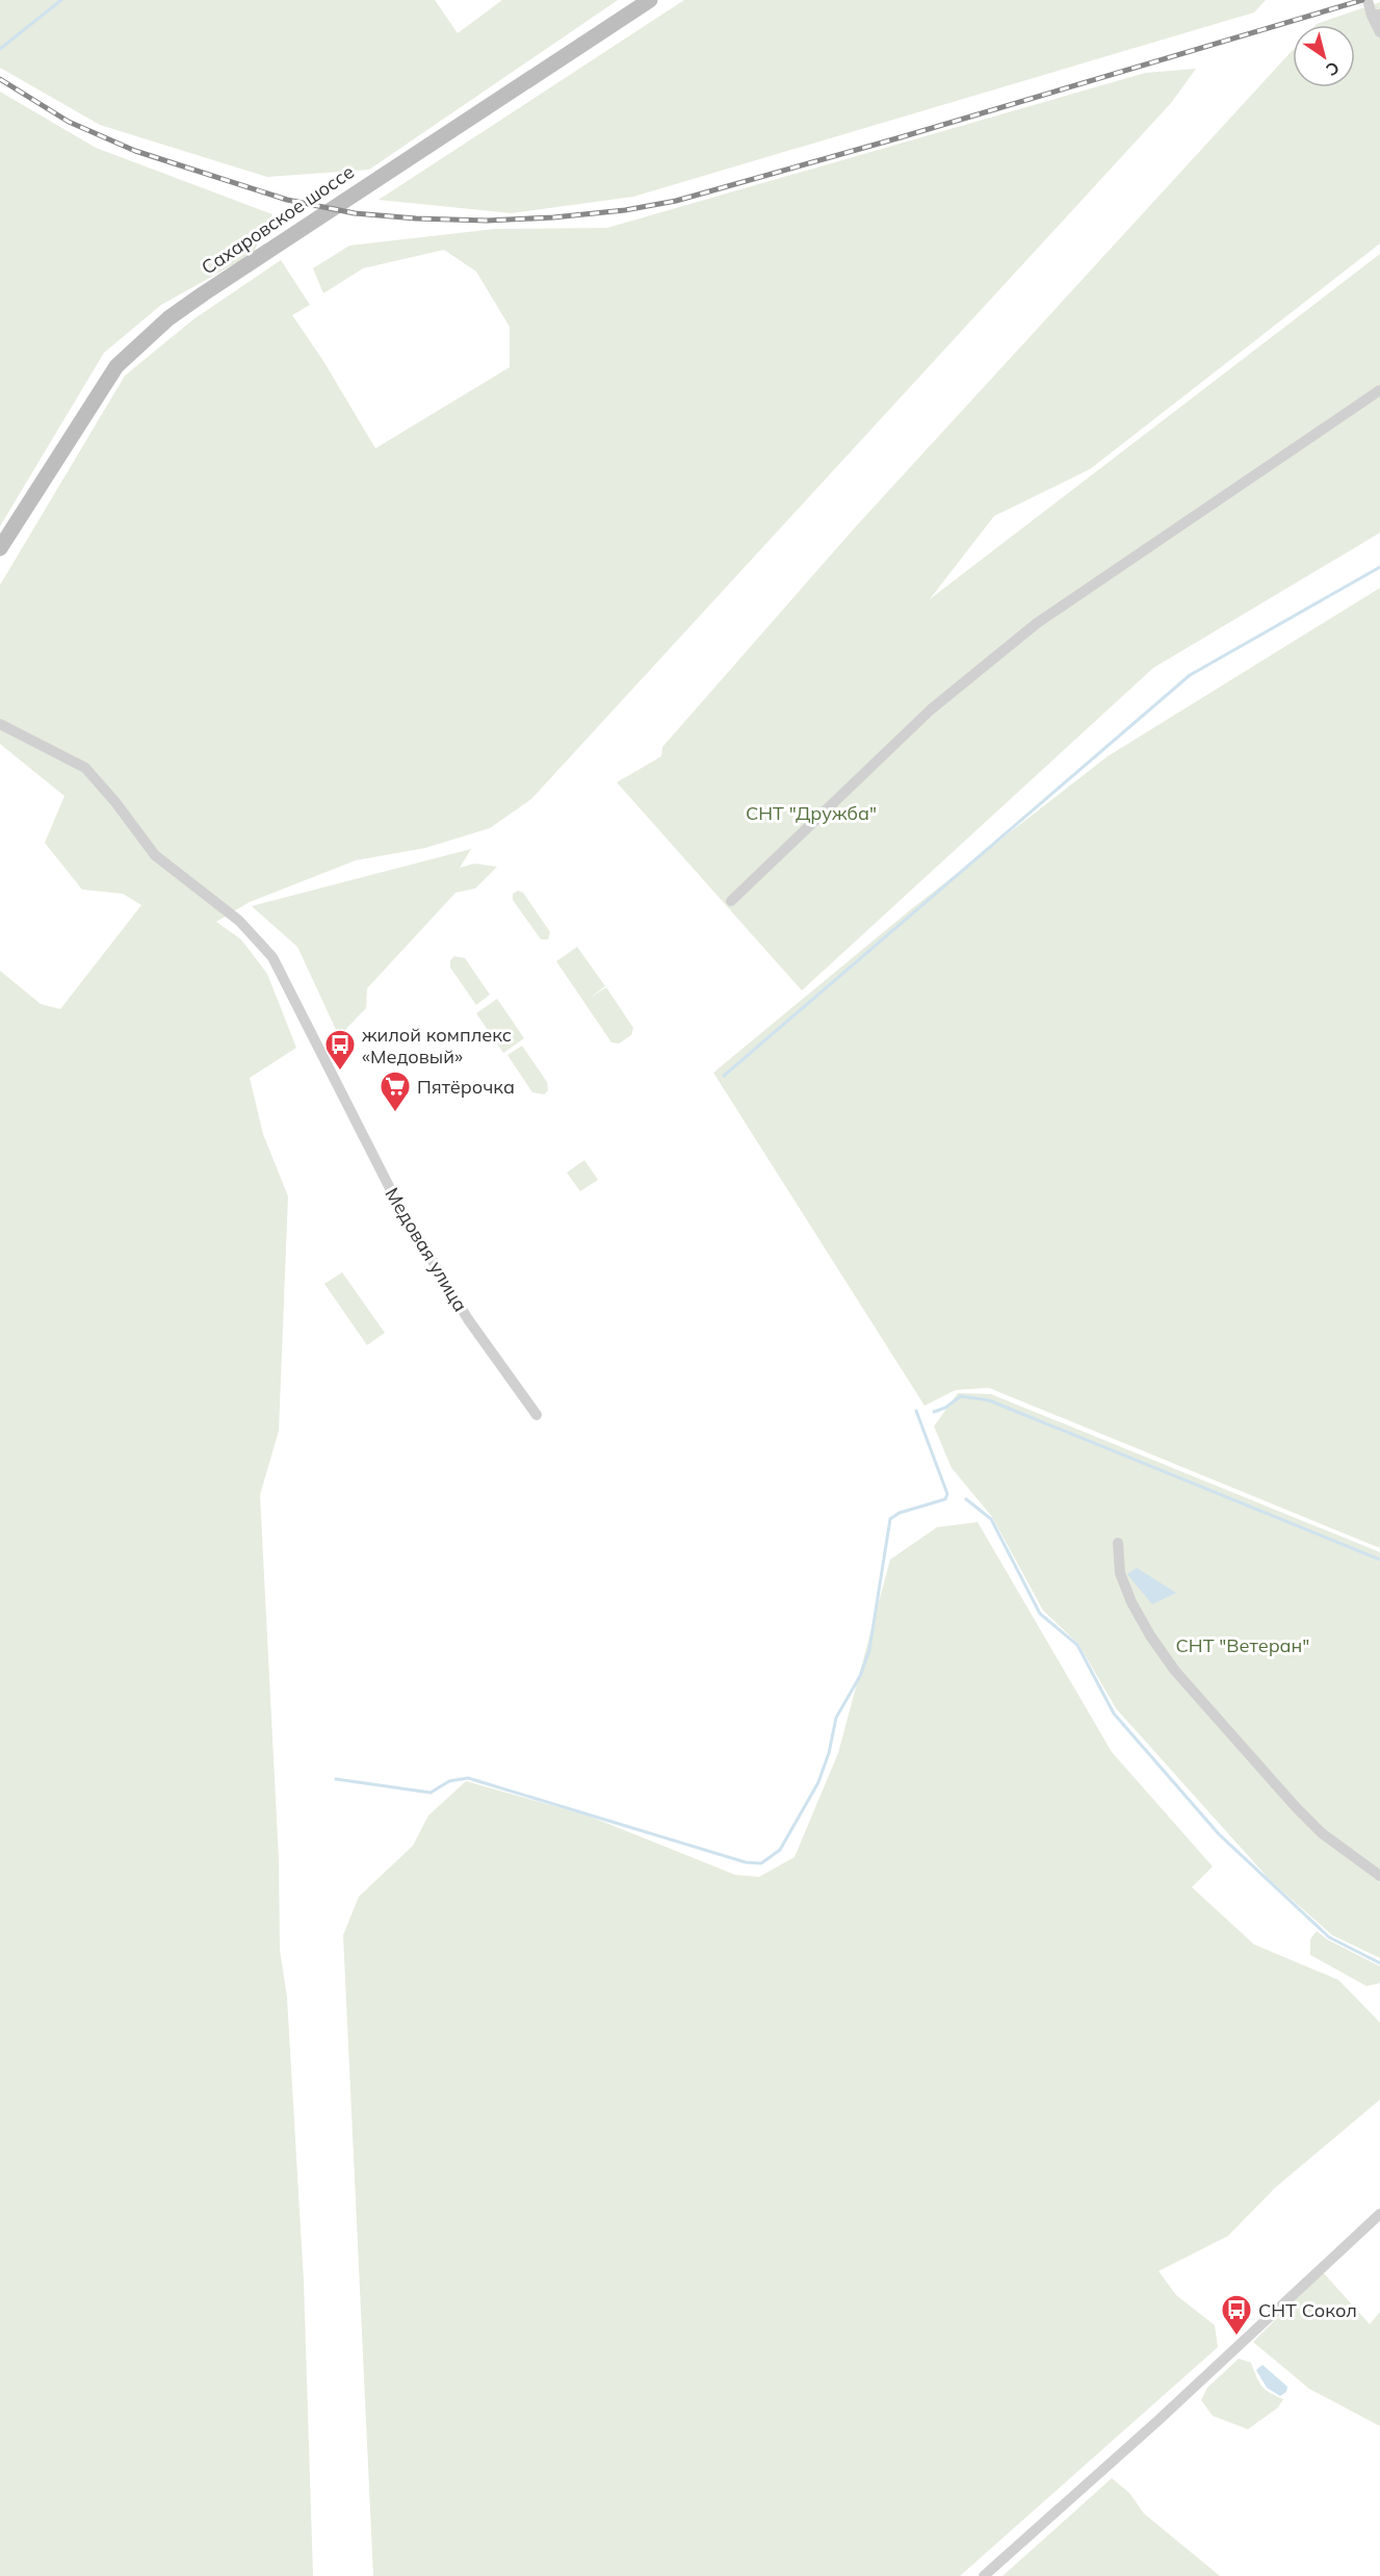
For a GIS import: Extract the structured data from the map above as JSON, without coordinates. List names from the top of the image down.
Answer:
{
  "streets": {
    "main road": ["Сахаровское шоссе"],
    "street": ["Медовая улица"]
  },
  "parks": ["СНТ \"Дружба\"", "СНТ \"Ветеран\""],
  "places": {
    "bus stop": ["жилой комплекс «Медовый»", "СНТ Сокол"],
    "supermarket": ["Пятёрочка"]
  },
  "north": "bottom right"
}
